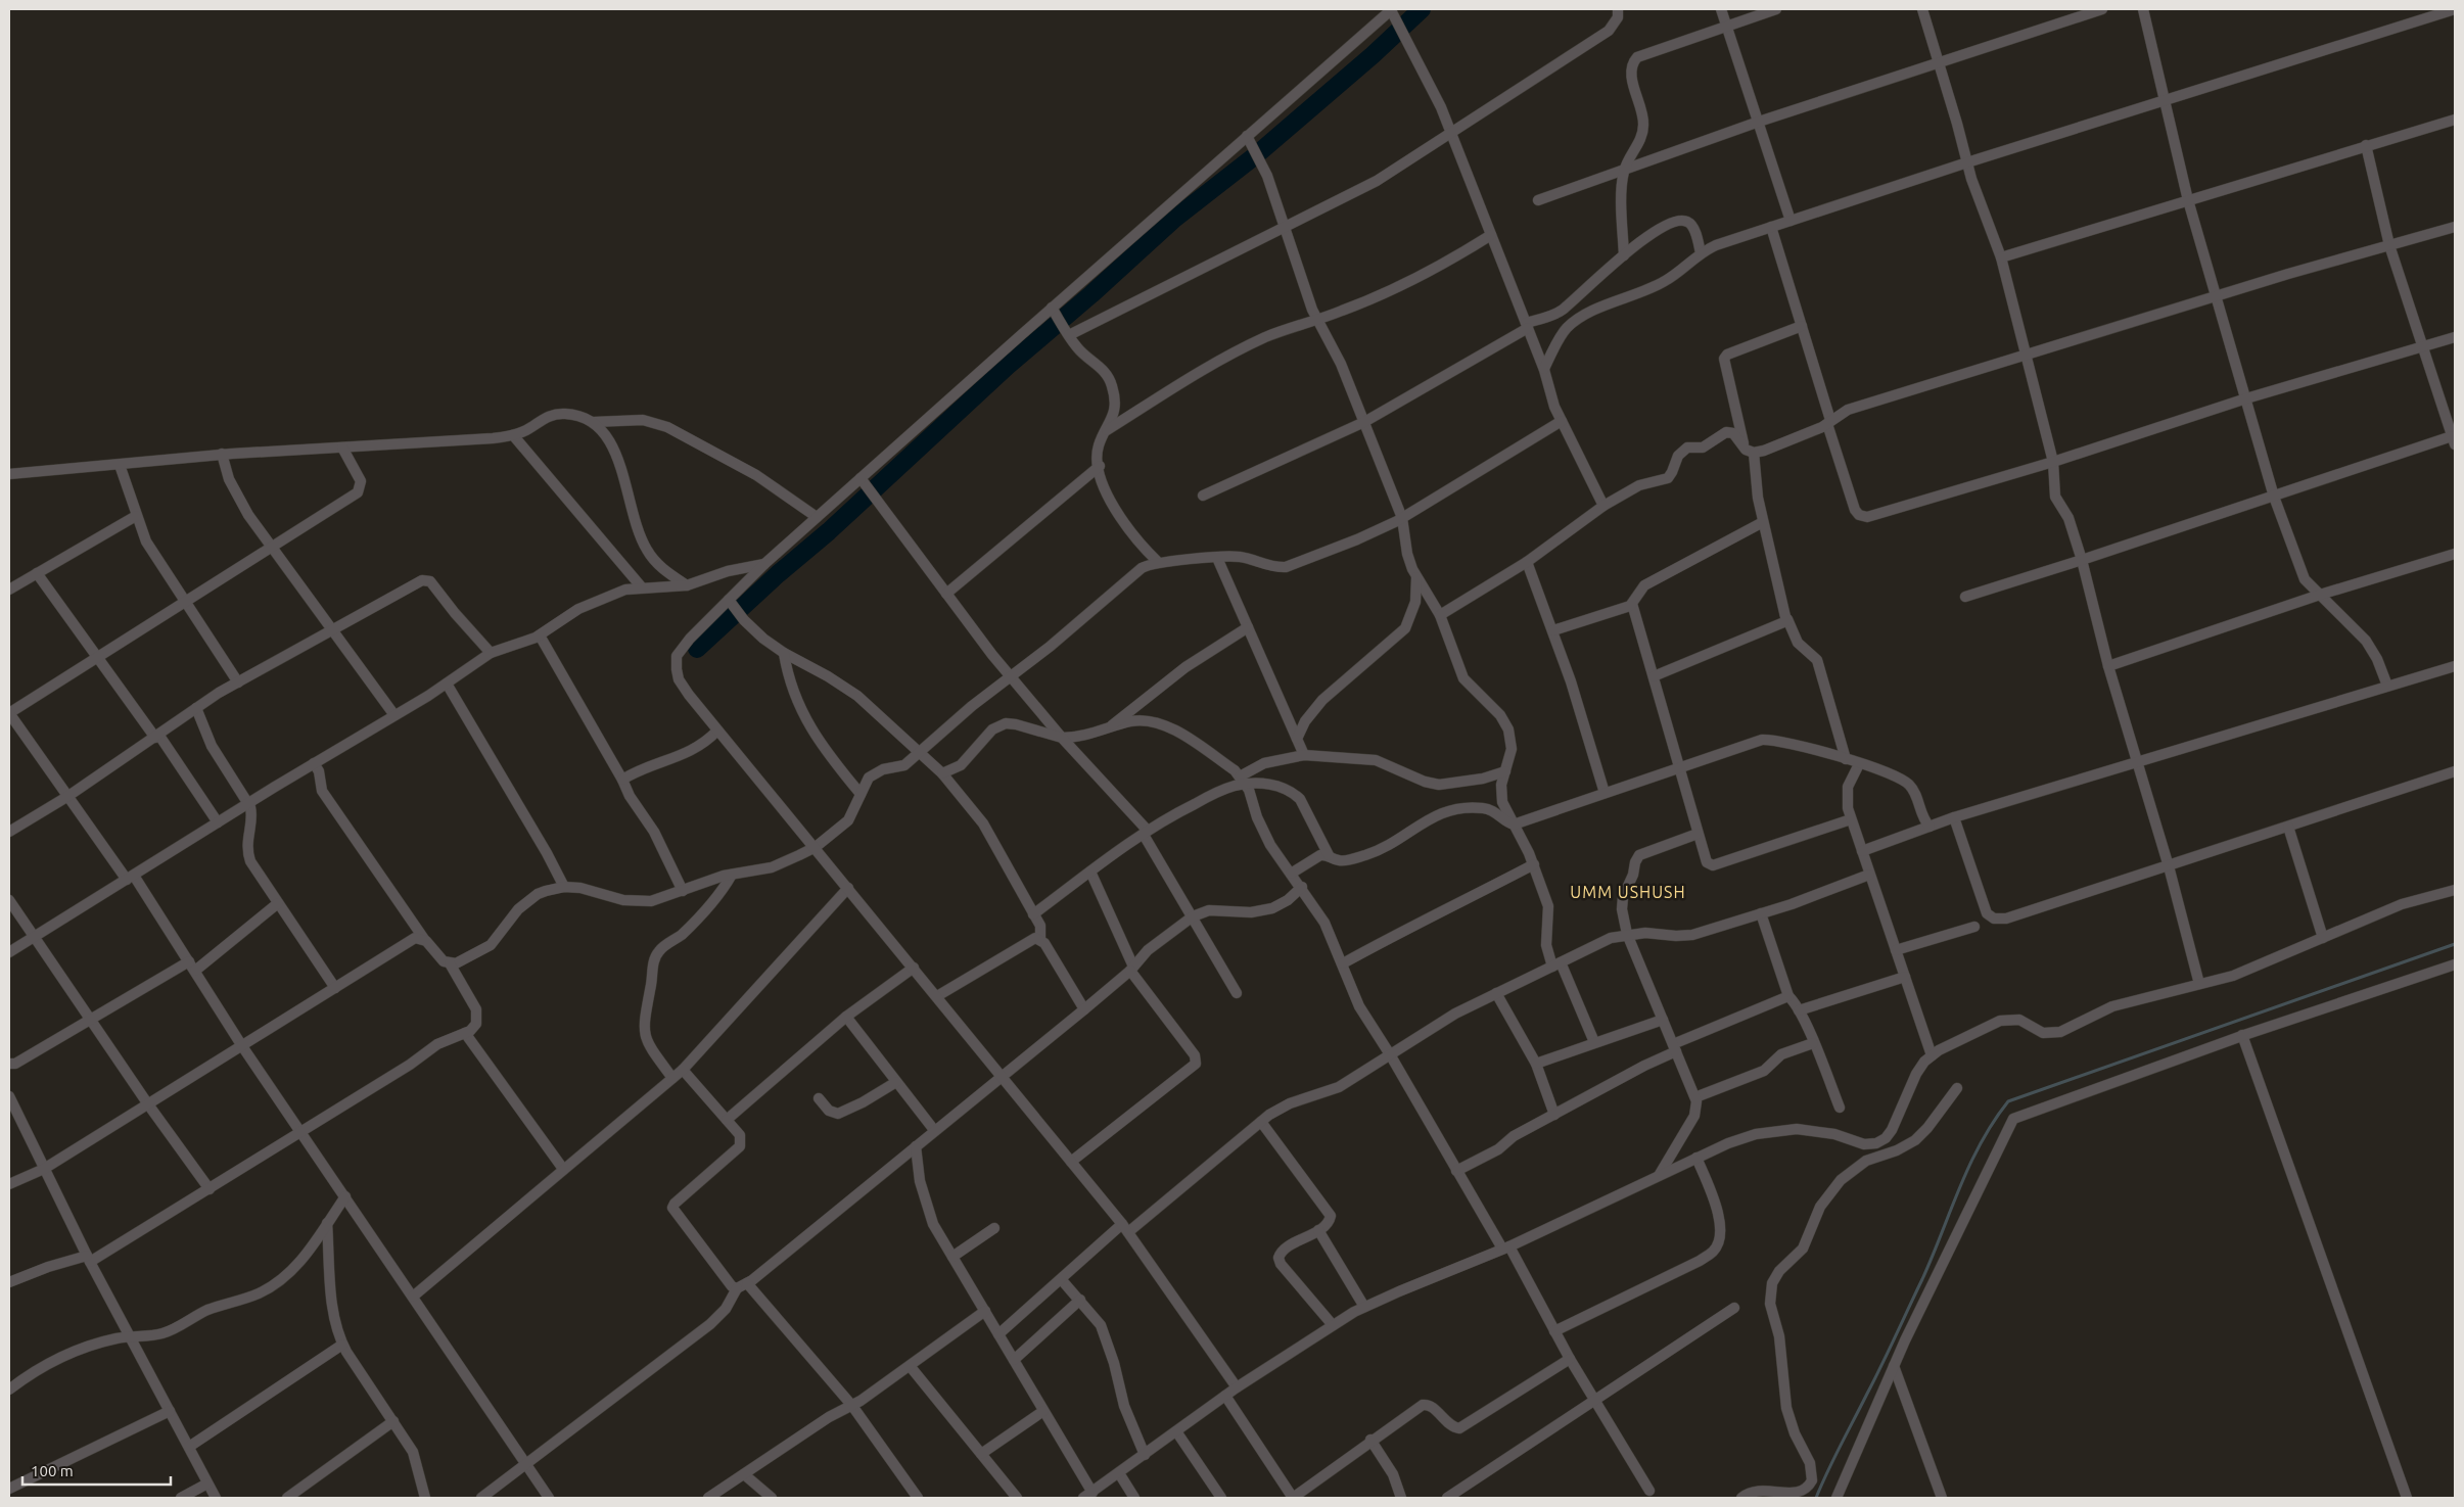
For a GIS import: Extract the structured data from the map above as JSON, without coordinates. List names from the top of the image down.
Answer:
{
  "districts": ["UMM USHUSH"],
  "scale_bar": "100 m"
}
